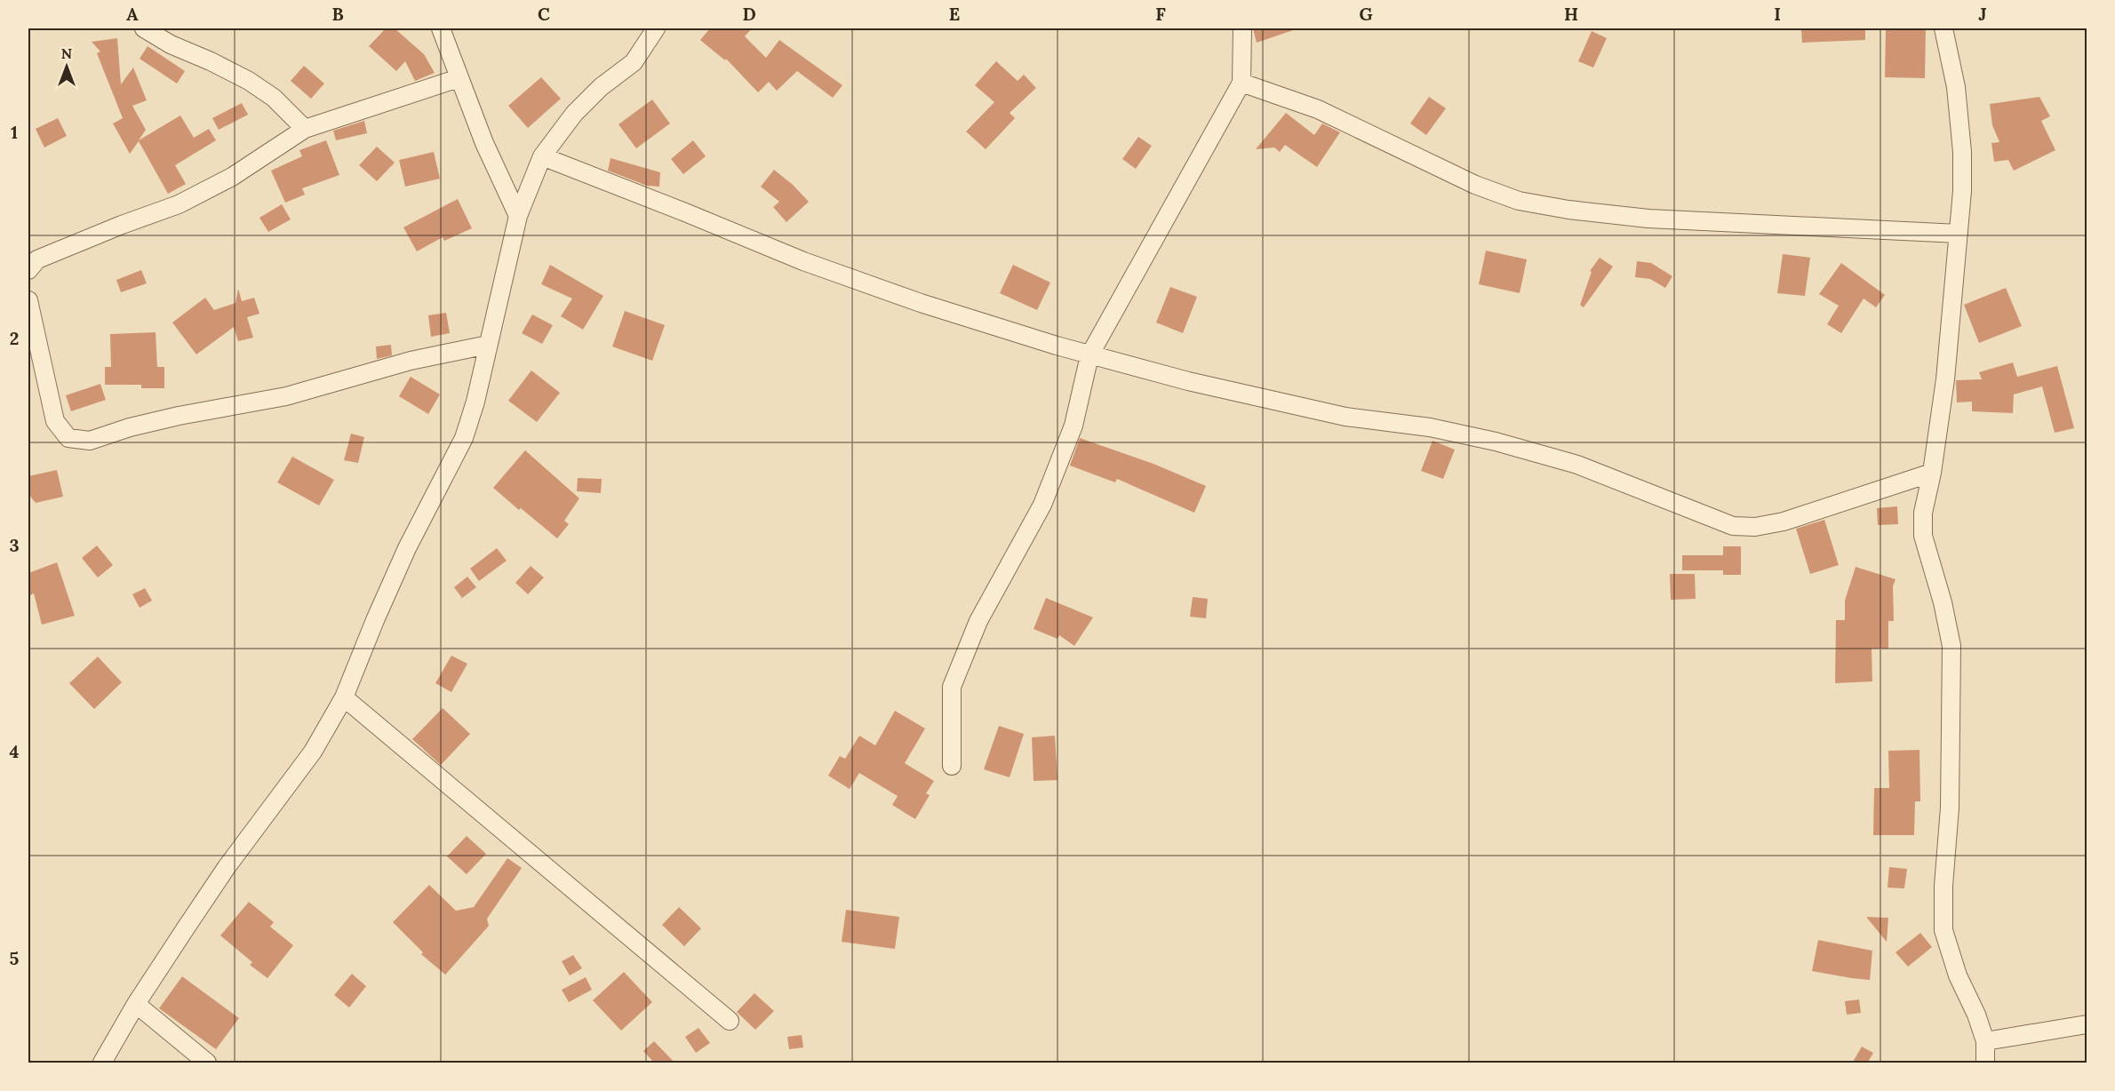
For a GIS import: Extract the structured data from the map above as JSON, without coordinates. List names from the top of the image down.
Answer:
{
  "north": "top",
  "grid": {
    "columns": [
      "A",
      "B",
      "C",
      "D",
      "E",
      "F",
      "G",
      "H",
      "I",
      "J"
    ],
    "rows": [
      "1",
      "2",
      "3",
      "4",
      "5"
    ]
  }
}
